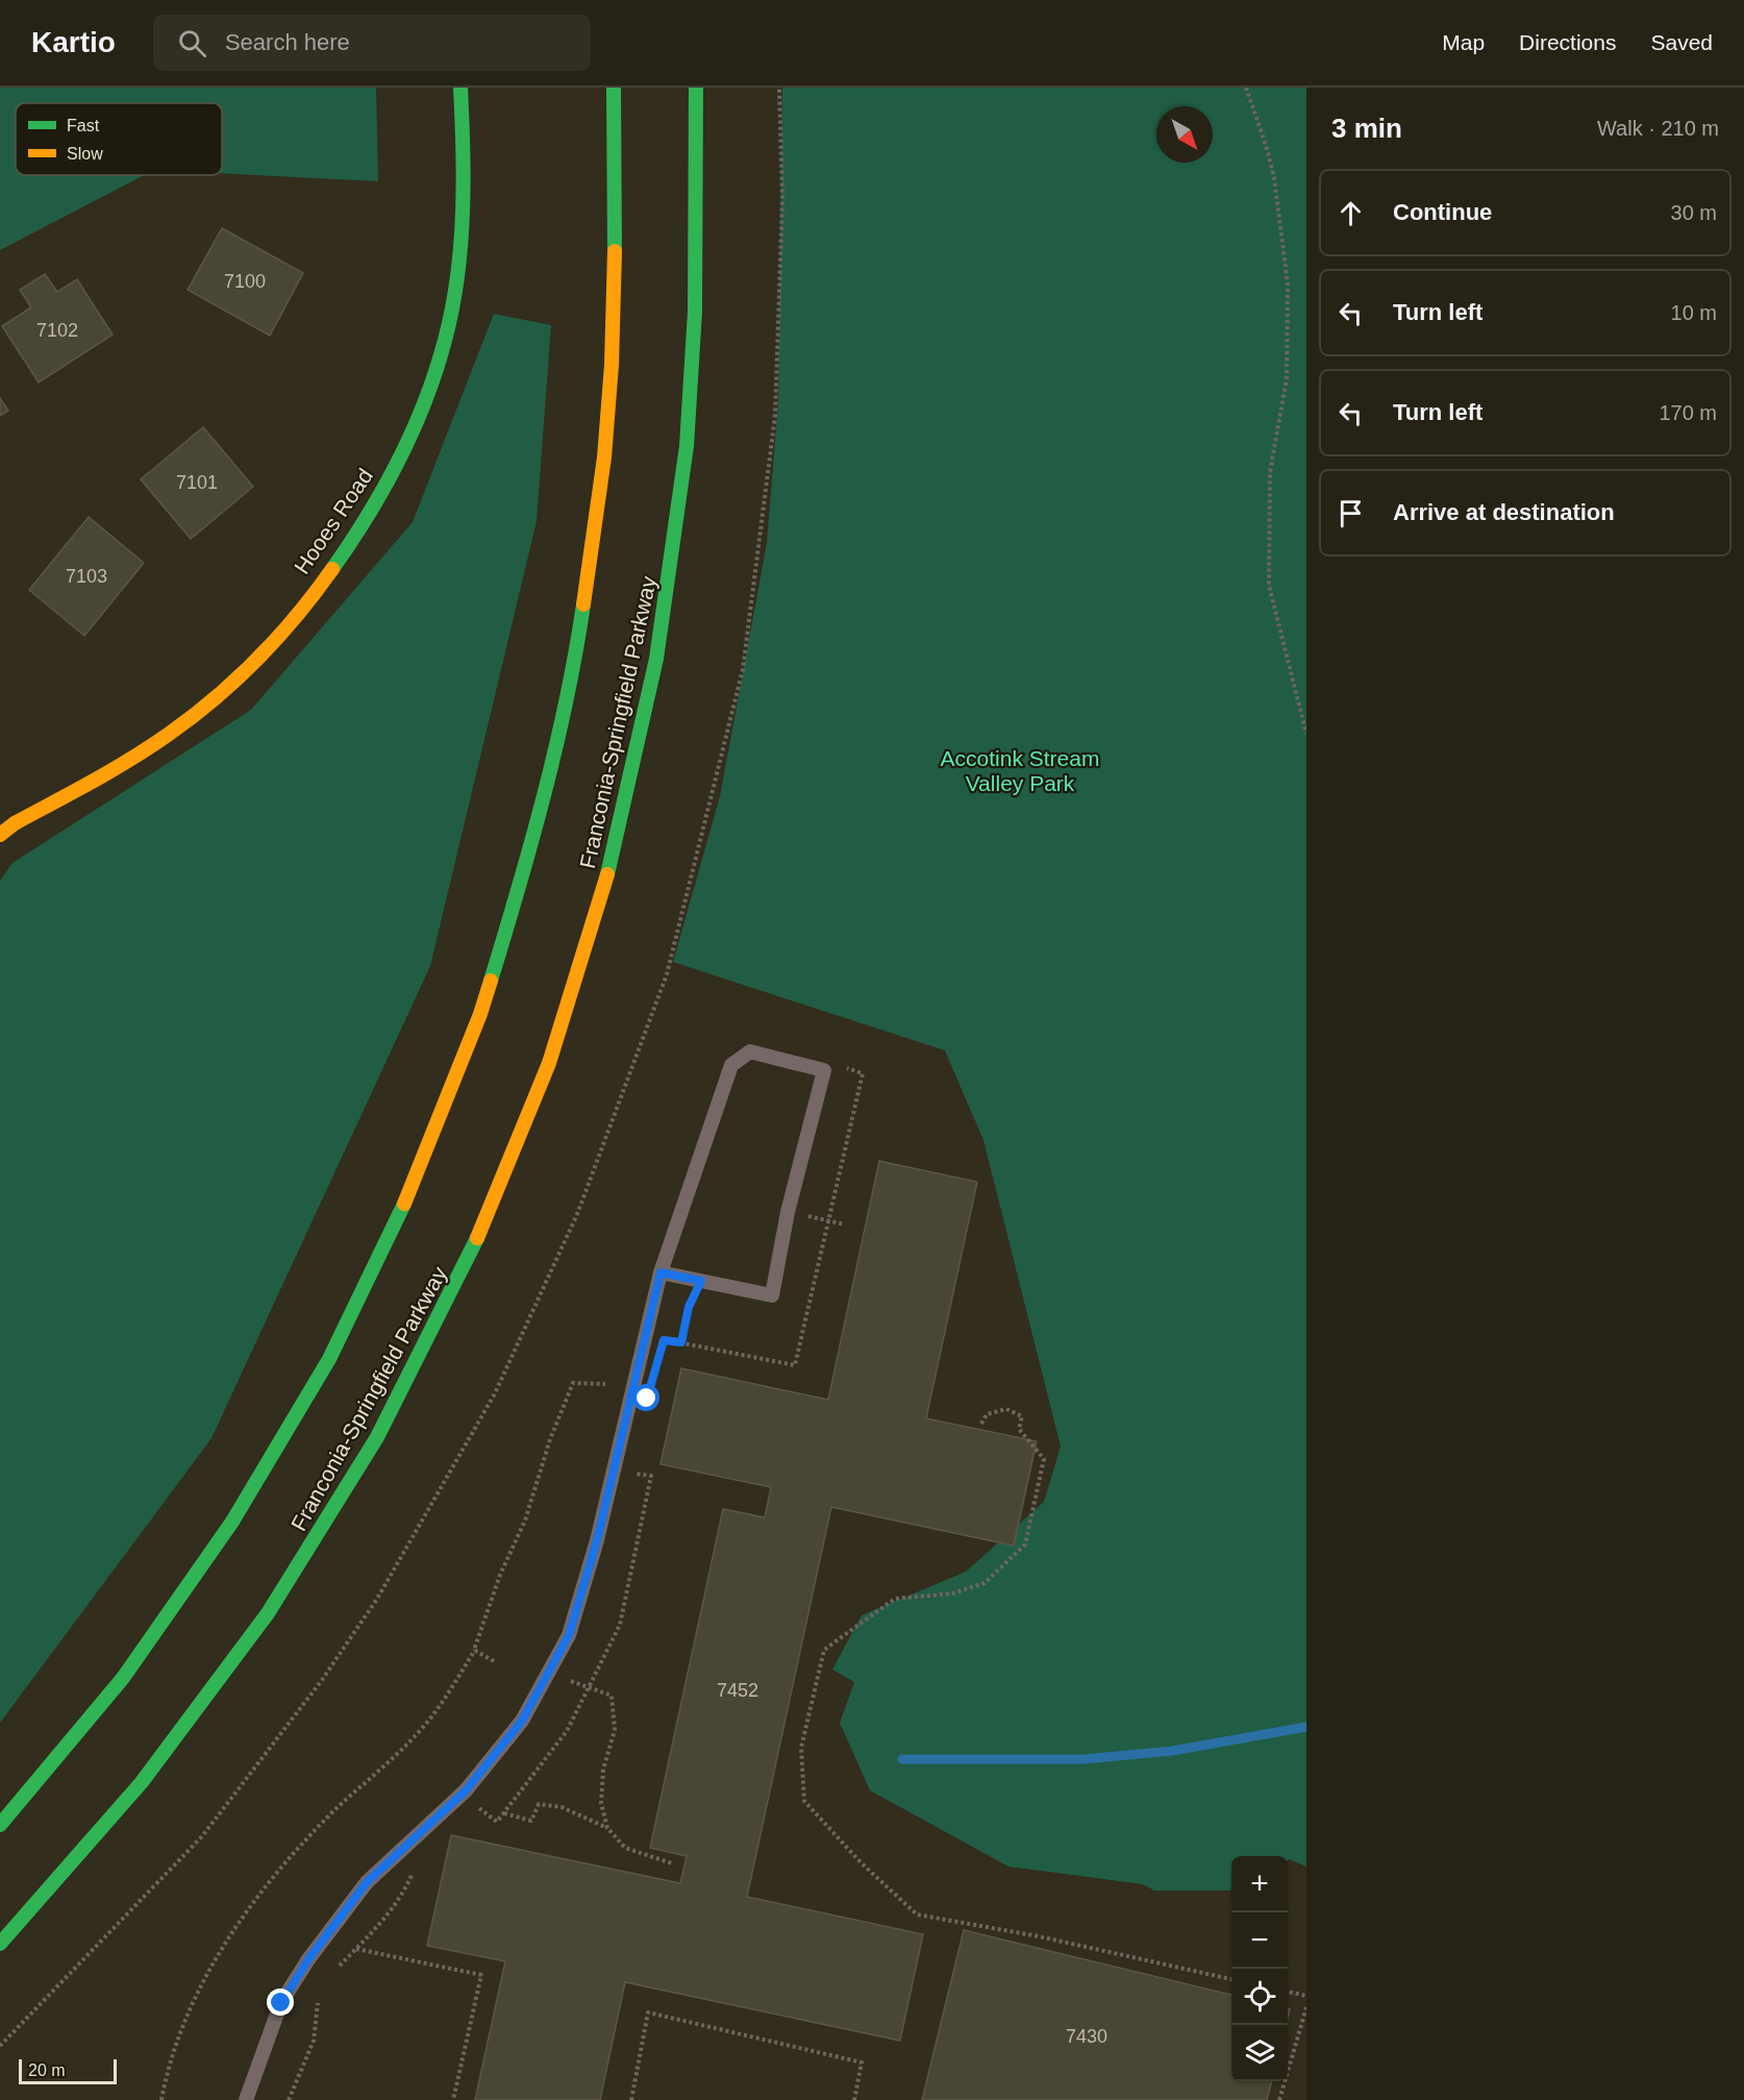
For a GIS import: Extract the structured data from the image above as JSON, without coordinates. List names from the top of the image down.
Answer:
{
  "streets": {
    "main road": ["Hooes Road", "Franconia-Springfield Parkway"]
  },
  "parks": ["Accotink Stream Valley Park"],
  "house_numbers": [
    "7100",
    "7102",
    "7101",
    "7103",
    "7452",
    "7430"
  ],
  "legend": ["Fast", "Slow"],
  "scale_bar": "20 m",
  "north": "bottom right",
  "page": {
    "header": "Kartio",
    "search": "Search here",
    "nav": ["Map", "Directions", "Saved"],
    "heading": ["3 min", "Walk · 210 m"],
    "list": [
      ["Continue", "30 m"],
      ["Turn left", "10 m"],
      ["Turn left", "170 m"],
      "Arrive at destination"
    ],
    "map_buttons": ["+", "−"],
    "scale": "20 m"
  }
}
